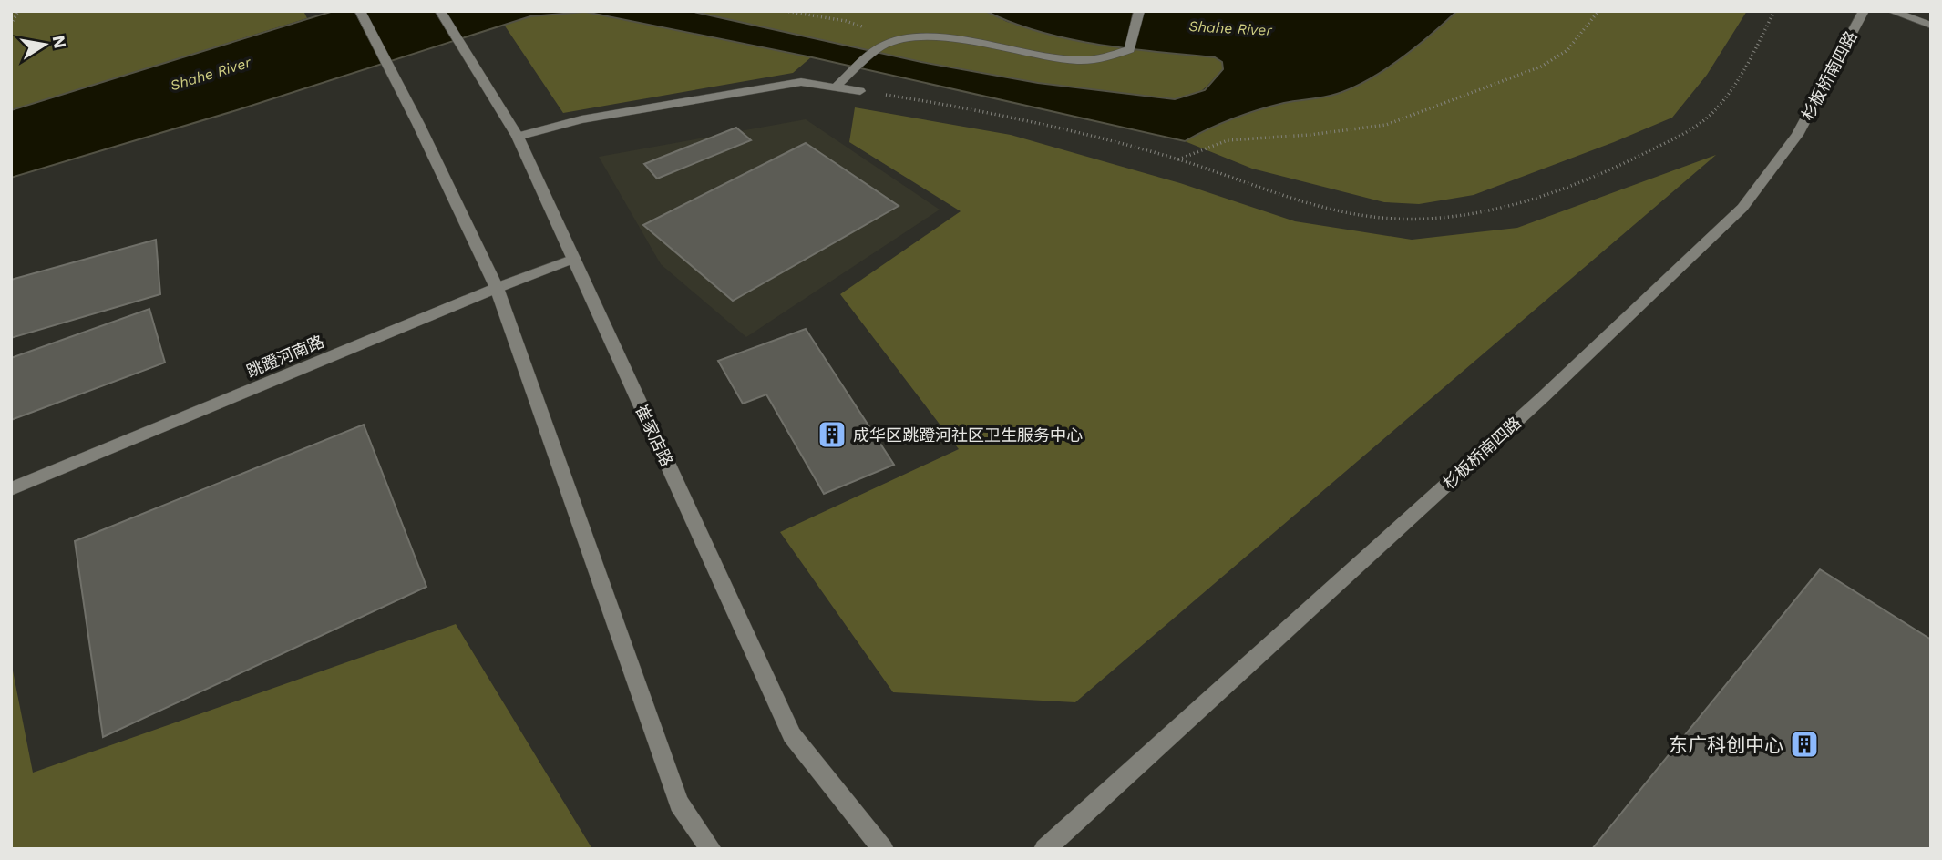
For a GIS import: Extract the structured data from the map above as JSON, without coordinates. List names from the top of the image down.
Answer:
{
  "streets": {
    "main road": ["杉板桥南四路", "跳蹬河南路", "崔家店路"]
  },
  "crossings": [
    ["跳蹬河南路", "崔家店路"]
  ],
  "water": ["Shahe River"],
  "places": {
    "building": ["成华区跳蹬河社区卫生服务中心", "东广科创中心"]
  },
  "north": "right"
}
